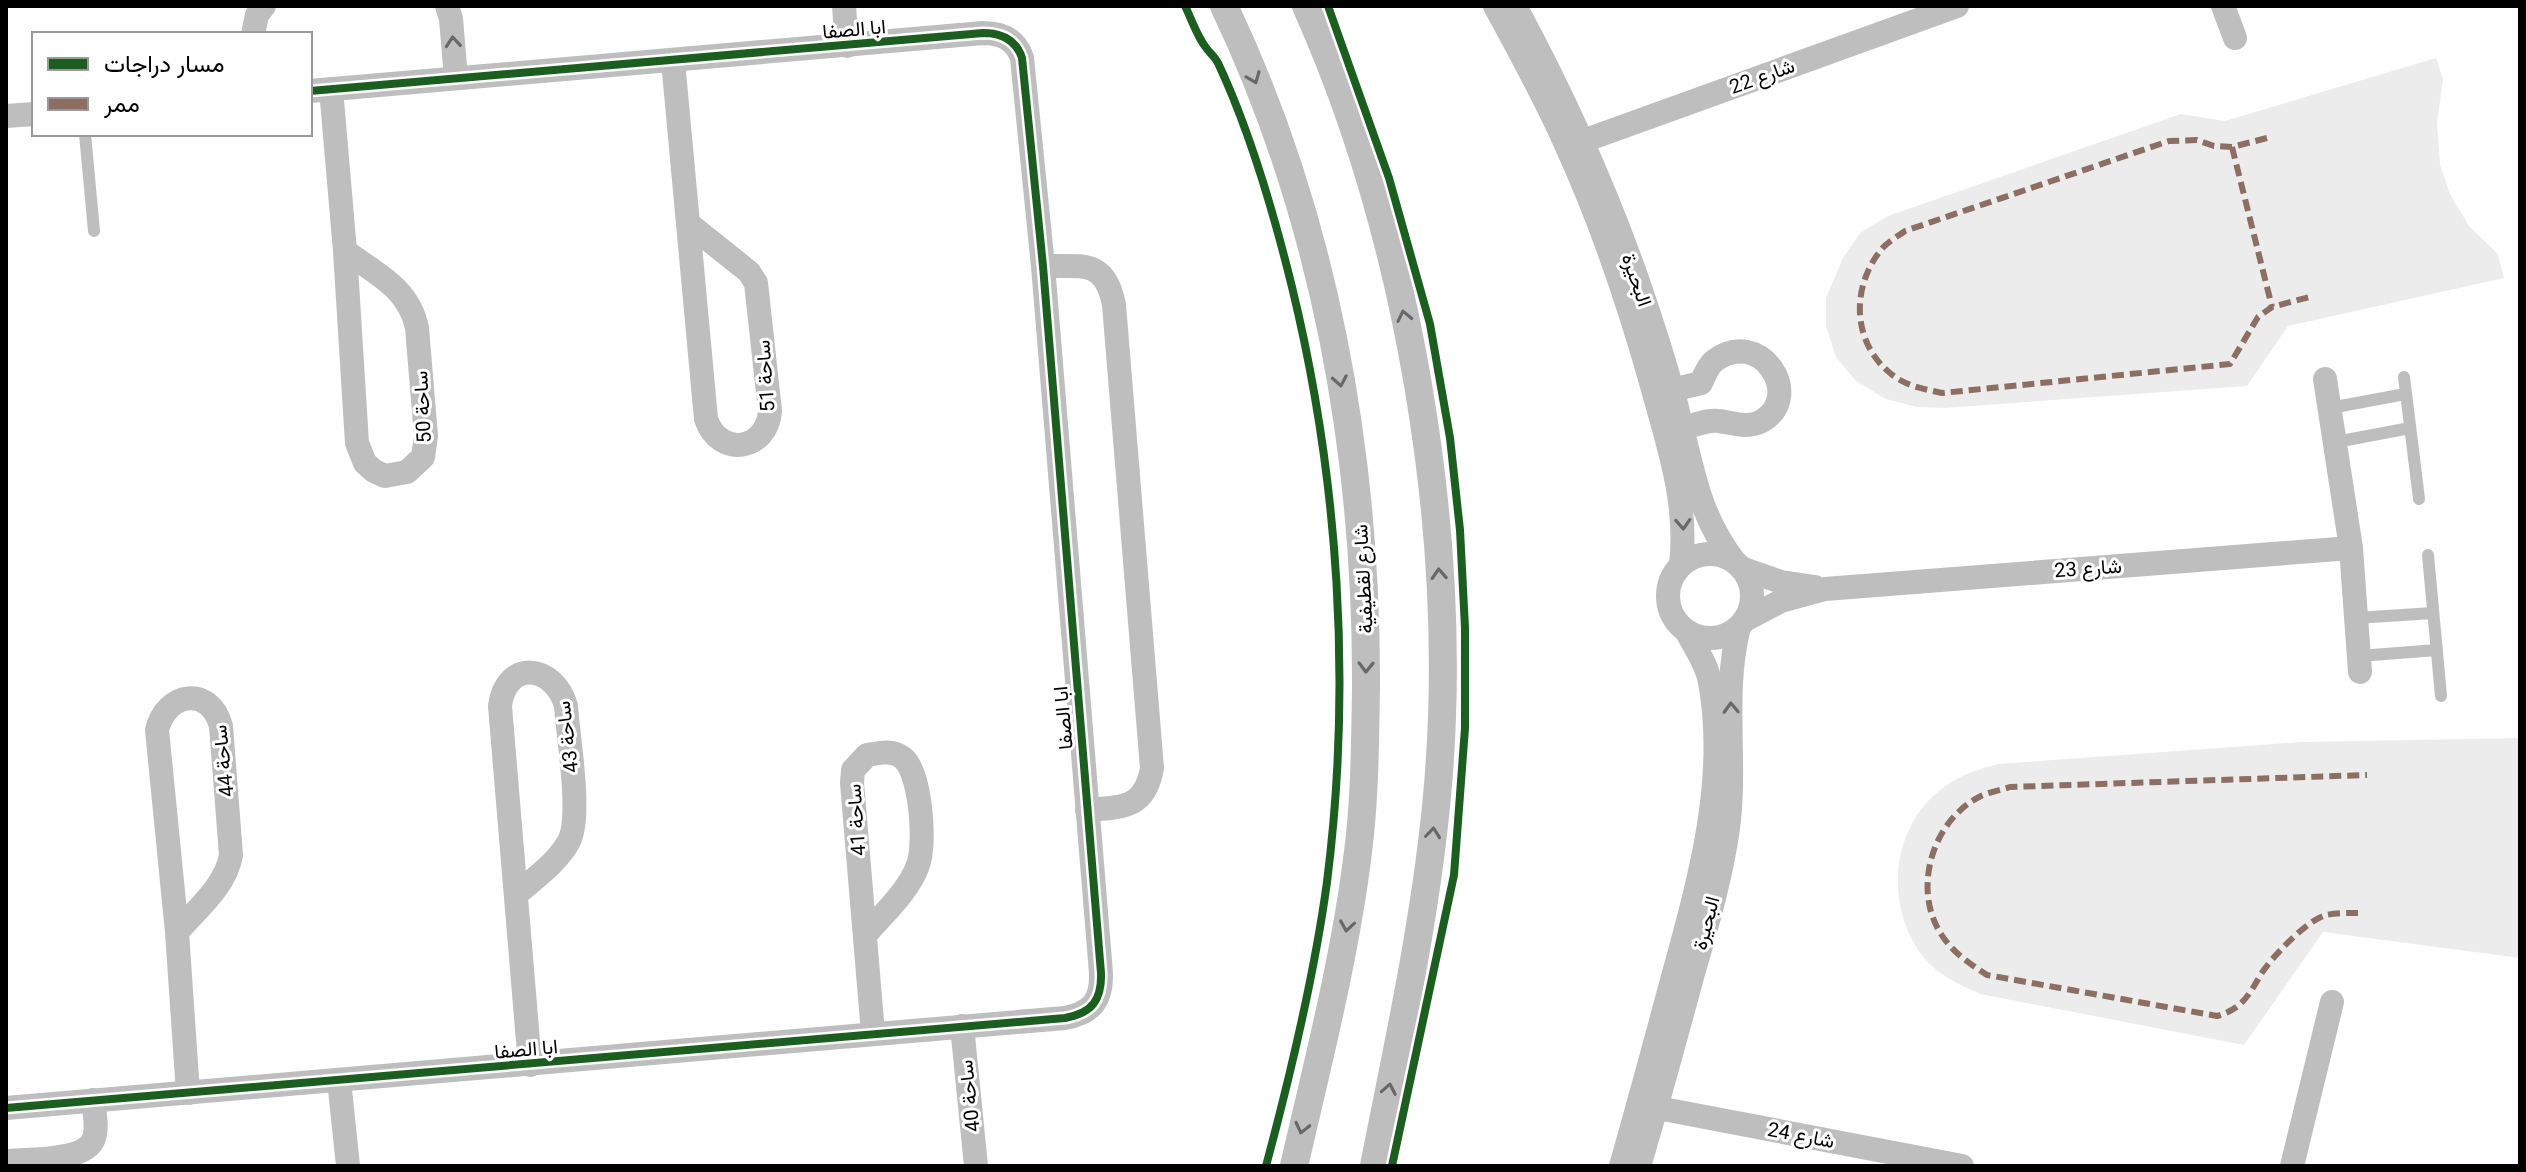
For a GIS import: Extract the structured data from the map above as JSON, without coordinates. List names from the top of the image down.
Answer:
{
  "streets": {
    "street": [
      "ابا الصفا",
      "شارع 22",
      "البحيرة",
      "ساحة 51",
      "ساحة 50",
      "شارع 23",
      "شارع لقطيفية",
      "ساحة 43",
      "ساحة 44",
      "ساحة 41",
      "ساحة 40",
      "شارع 24"
    ]
  },
  "crossings": [
    ["ابا الصفا", "ساحة 51"],
    ["ابا الصفا", "ساحة 50"],
    ["ابا الصفا", "ساحة 43"],
    ["ابا الصفا", "ساحة 44"],
    ["ابا الصفا", "ساحة 41"],
    ["ابا الصفا", "ساحة 40"],
    ["شارع 22", "البحيرة"],
    ["البحيرة", "شارع 23"],
    ["البحيرة", "شارع 24"]
  ],
  "legend": ["مسار دراجات", "ممر"]
}
